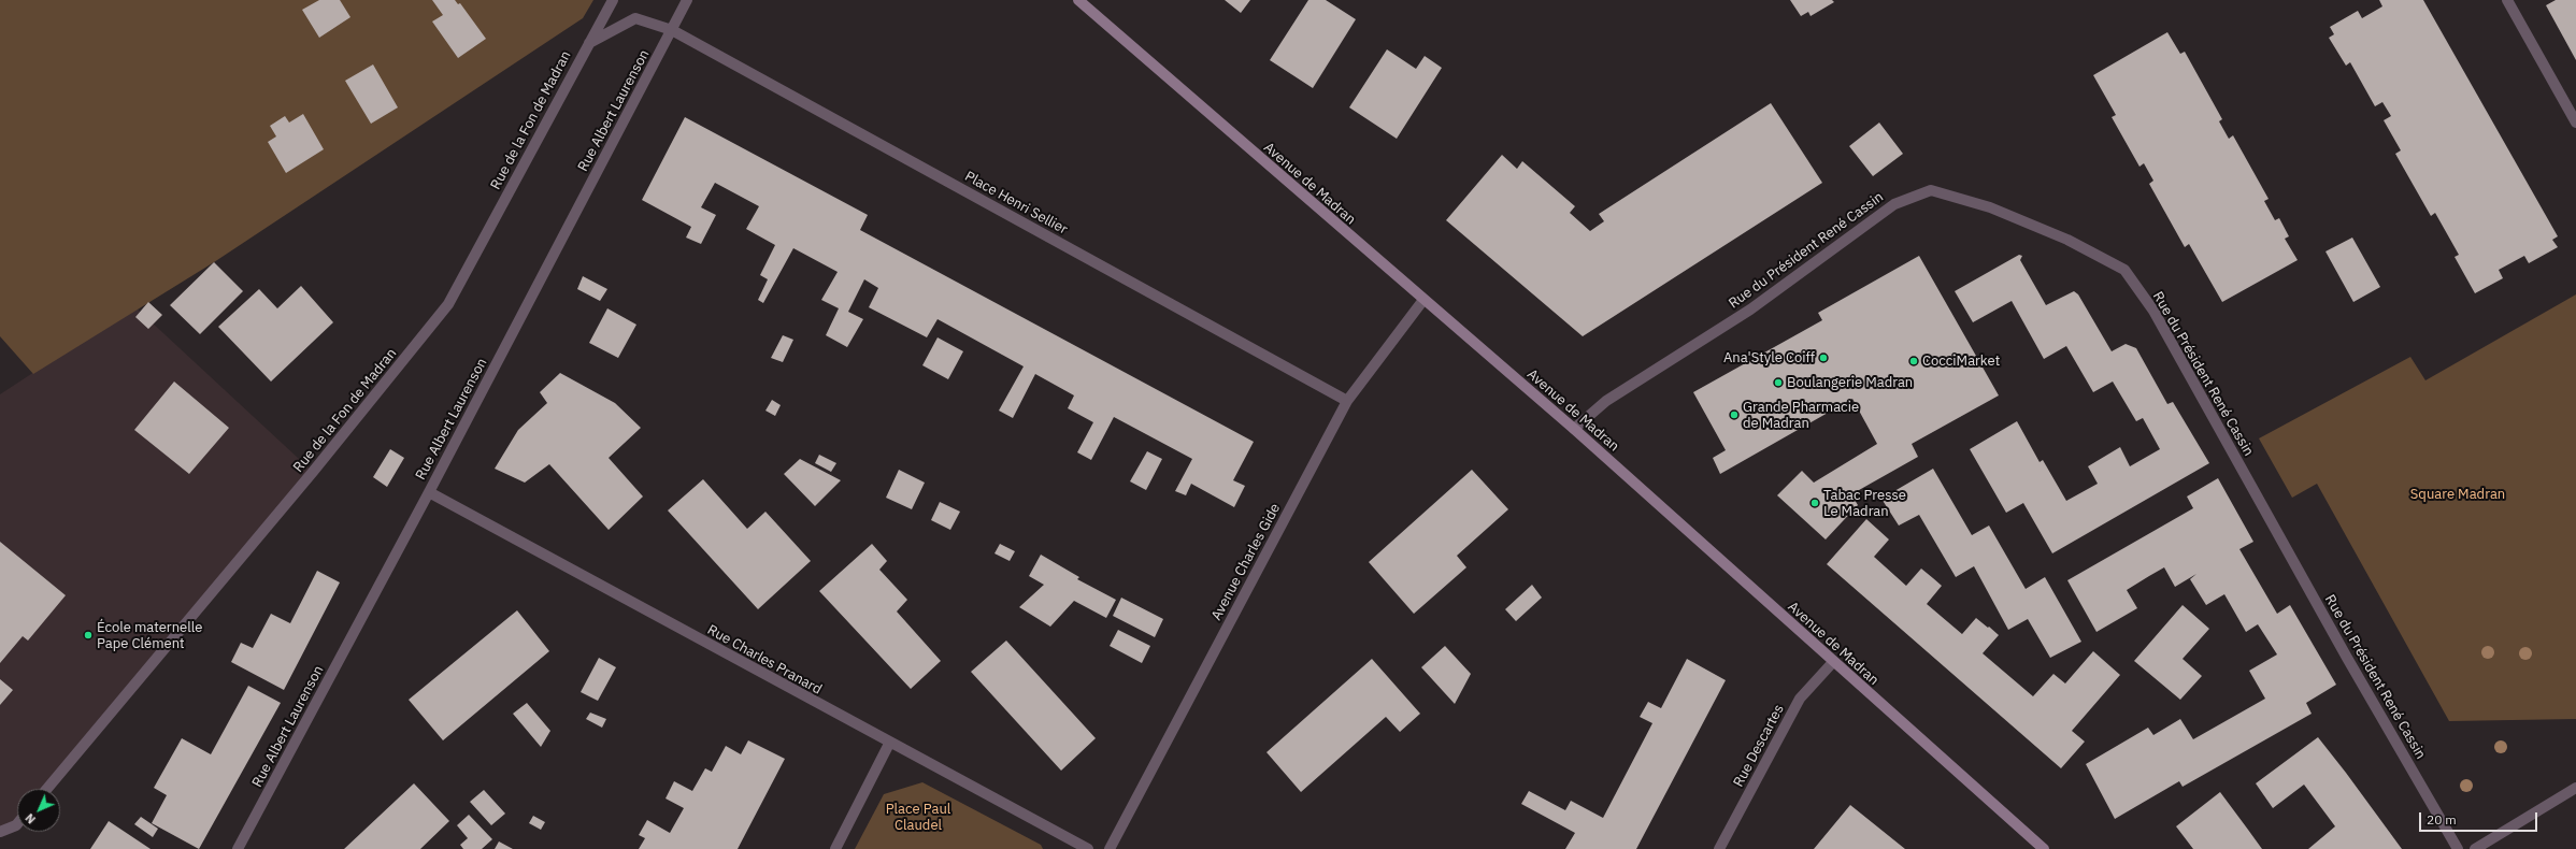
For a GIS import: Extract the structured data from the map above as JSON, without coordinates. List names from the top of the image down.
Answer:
{
  "streets": {
    "main road": ["Avenue de Madran"],
    "street": [
      "Rue Albert Laurenson",
      "Rue de la Fon de Madran",
      "Place Henri Sellier",
      "Rue du Président René Cassin",
      "Avenue Charles Gide",
      "Rue Charles Pranard",
      "Rue Descartes"
    ]
  },
  "crossings": [
    ["Rue Albert Laurenson", "Place Henri Sellier"],
    ["Rue Albert Laurenson", "Rue Charles Pranard"],
    ["Rue de la Fon de Madran", "Place Henri Sellier"],
    ["Avenue de Madran", "Rue du Président René Cassin"],
    ["Avenue de Madran", "Avenue Charles Gide"],
    ["Avenue de Madran", "Rue Descartes"],
    ["Place Henri Sellier", "Avenue Charles Gide"]
  ],
  "parks": ["Square Madran", "Place Paul Claudel"],
  "places": [
    "Ana'Style Coiff",
    "CocciMarket",
    "Boulangerie Madran",
    "Grande Pharmacie de Madran",
    "Tabac Presse Le Madran",
    "École maternelle Pape Clément"
  ],
  "scale_bar": "20 m",
  "north": "bottom left"
}
